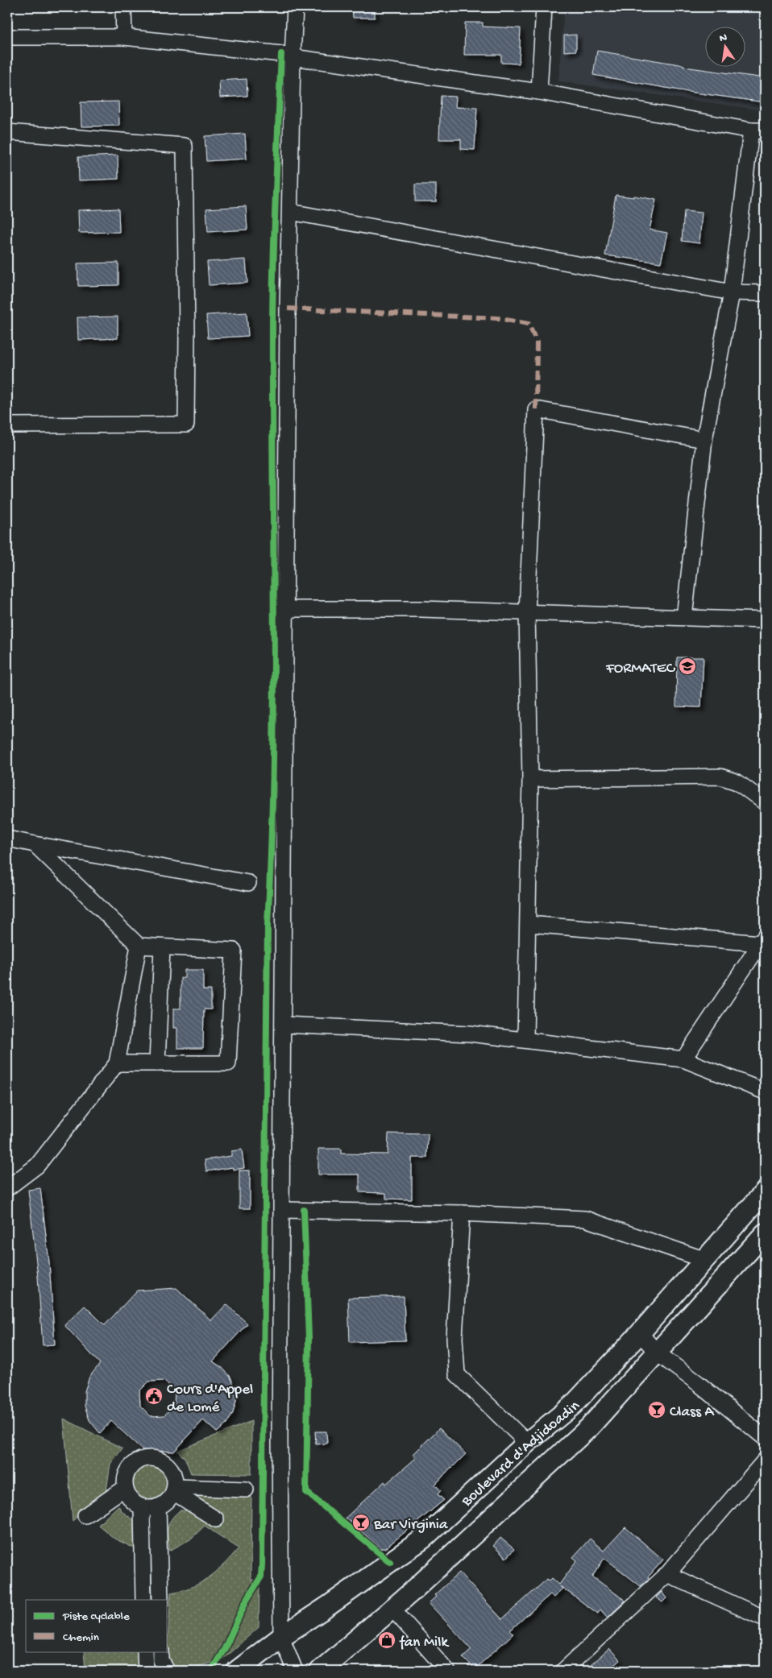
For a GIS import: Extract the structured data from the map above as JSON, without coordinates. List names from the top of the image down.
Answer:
{
  "streets": {
    "main road": ["Boulevard d'Adjidoadin"]
  },
  "places": {
    "school or university": ["FORMATEC"],
    "public building": ["Cours d'Appel de Lomé"],
    "bar": ["Class A", "Bar Virginia"],
    "shop": ["fan Milk"]
  },
  "legend": ["Piste cyclable", "Chemin"],
  "north": "top"
}
